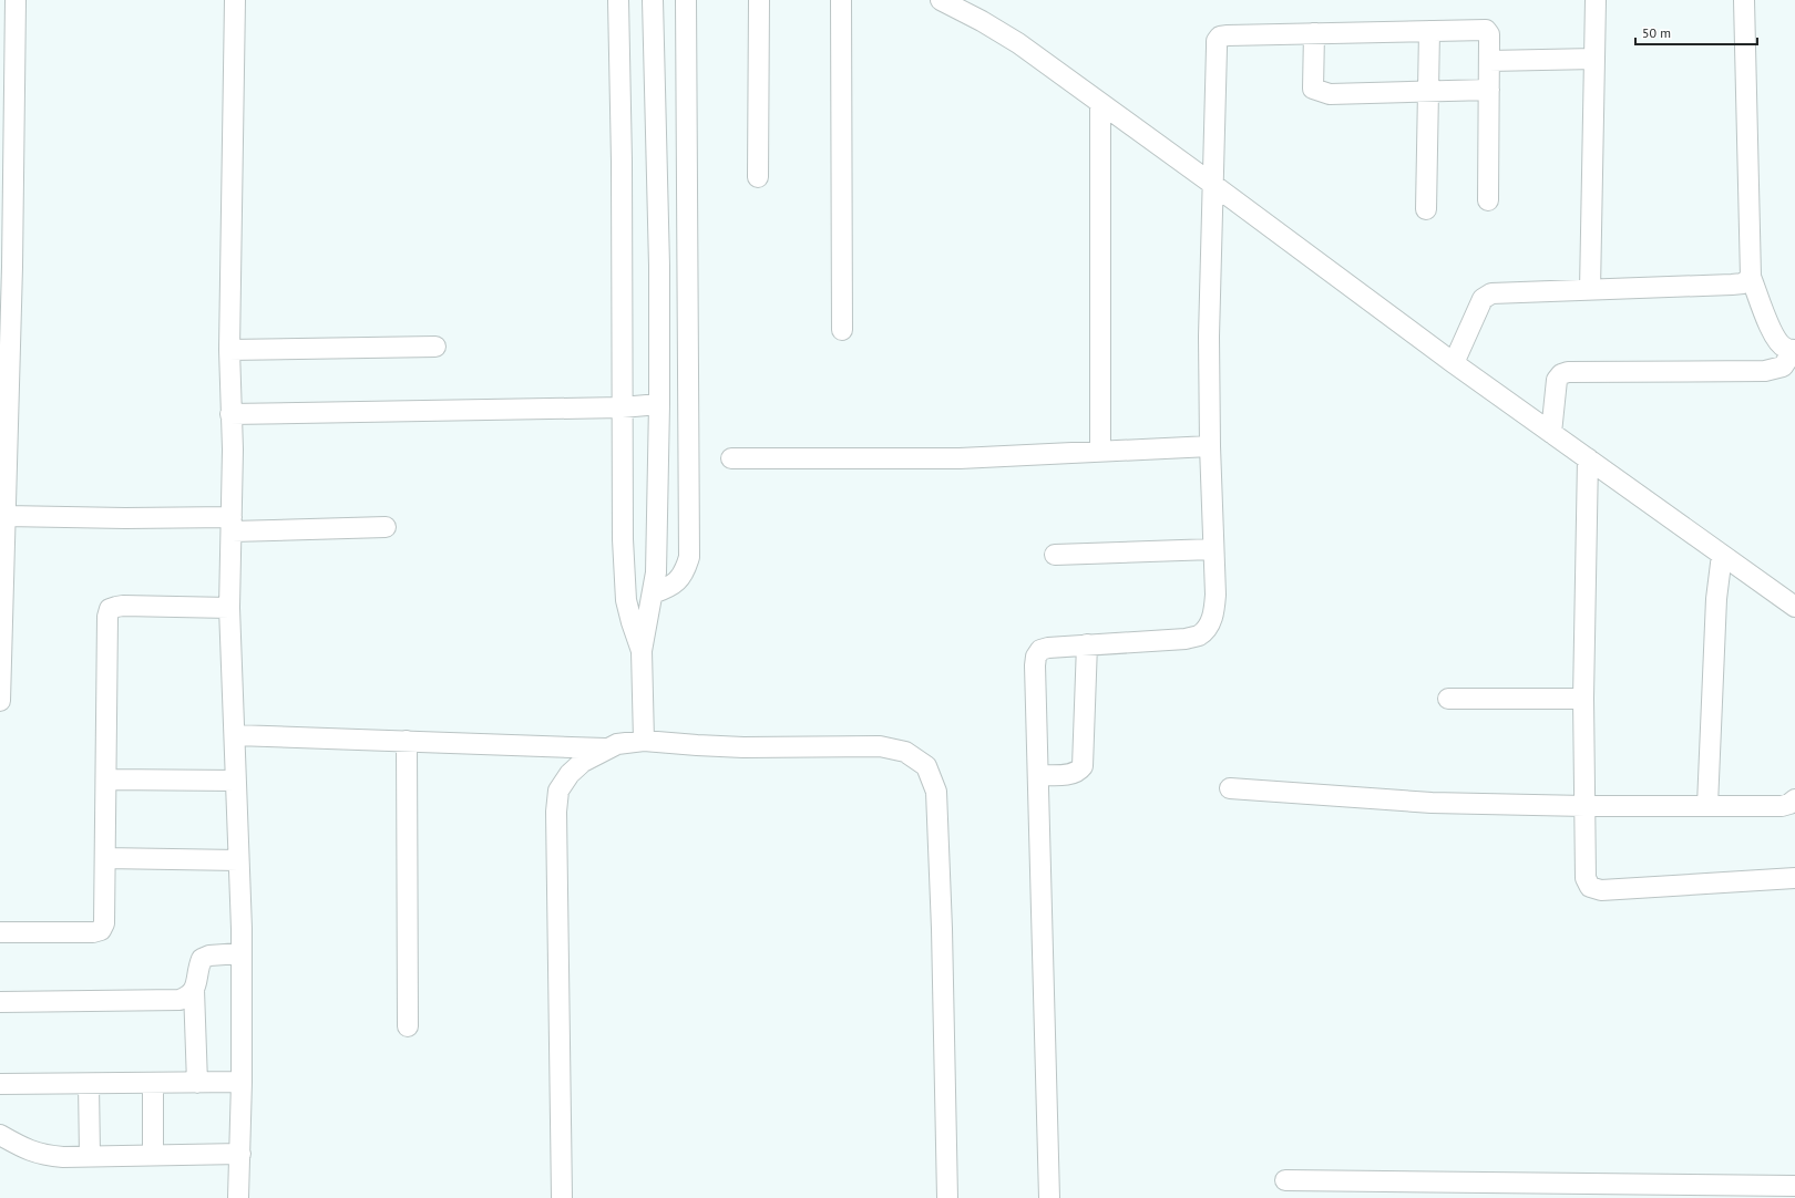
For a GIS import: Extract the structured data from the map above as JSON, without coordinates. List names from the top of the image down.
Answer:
{
  "scale_bar": "50 m"
}
